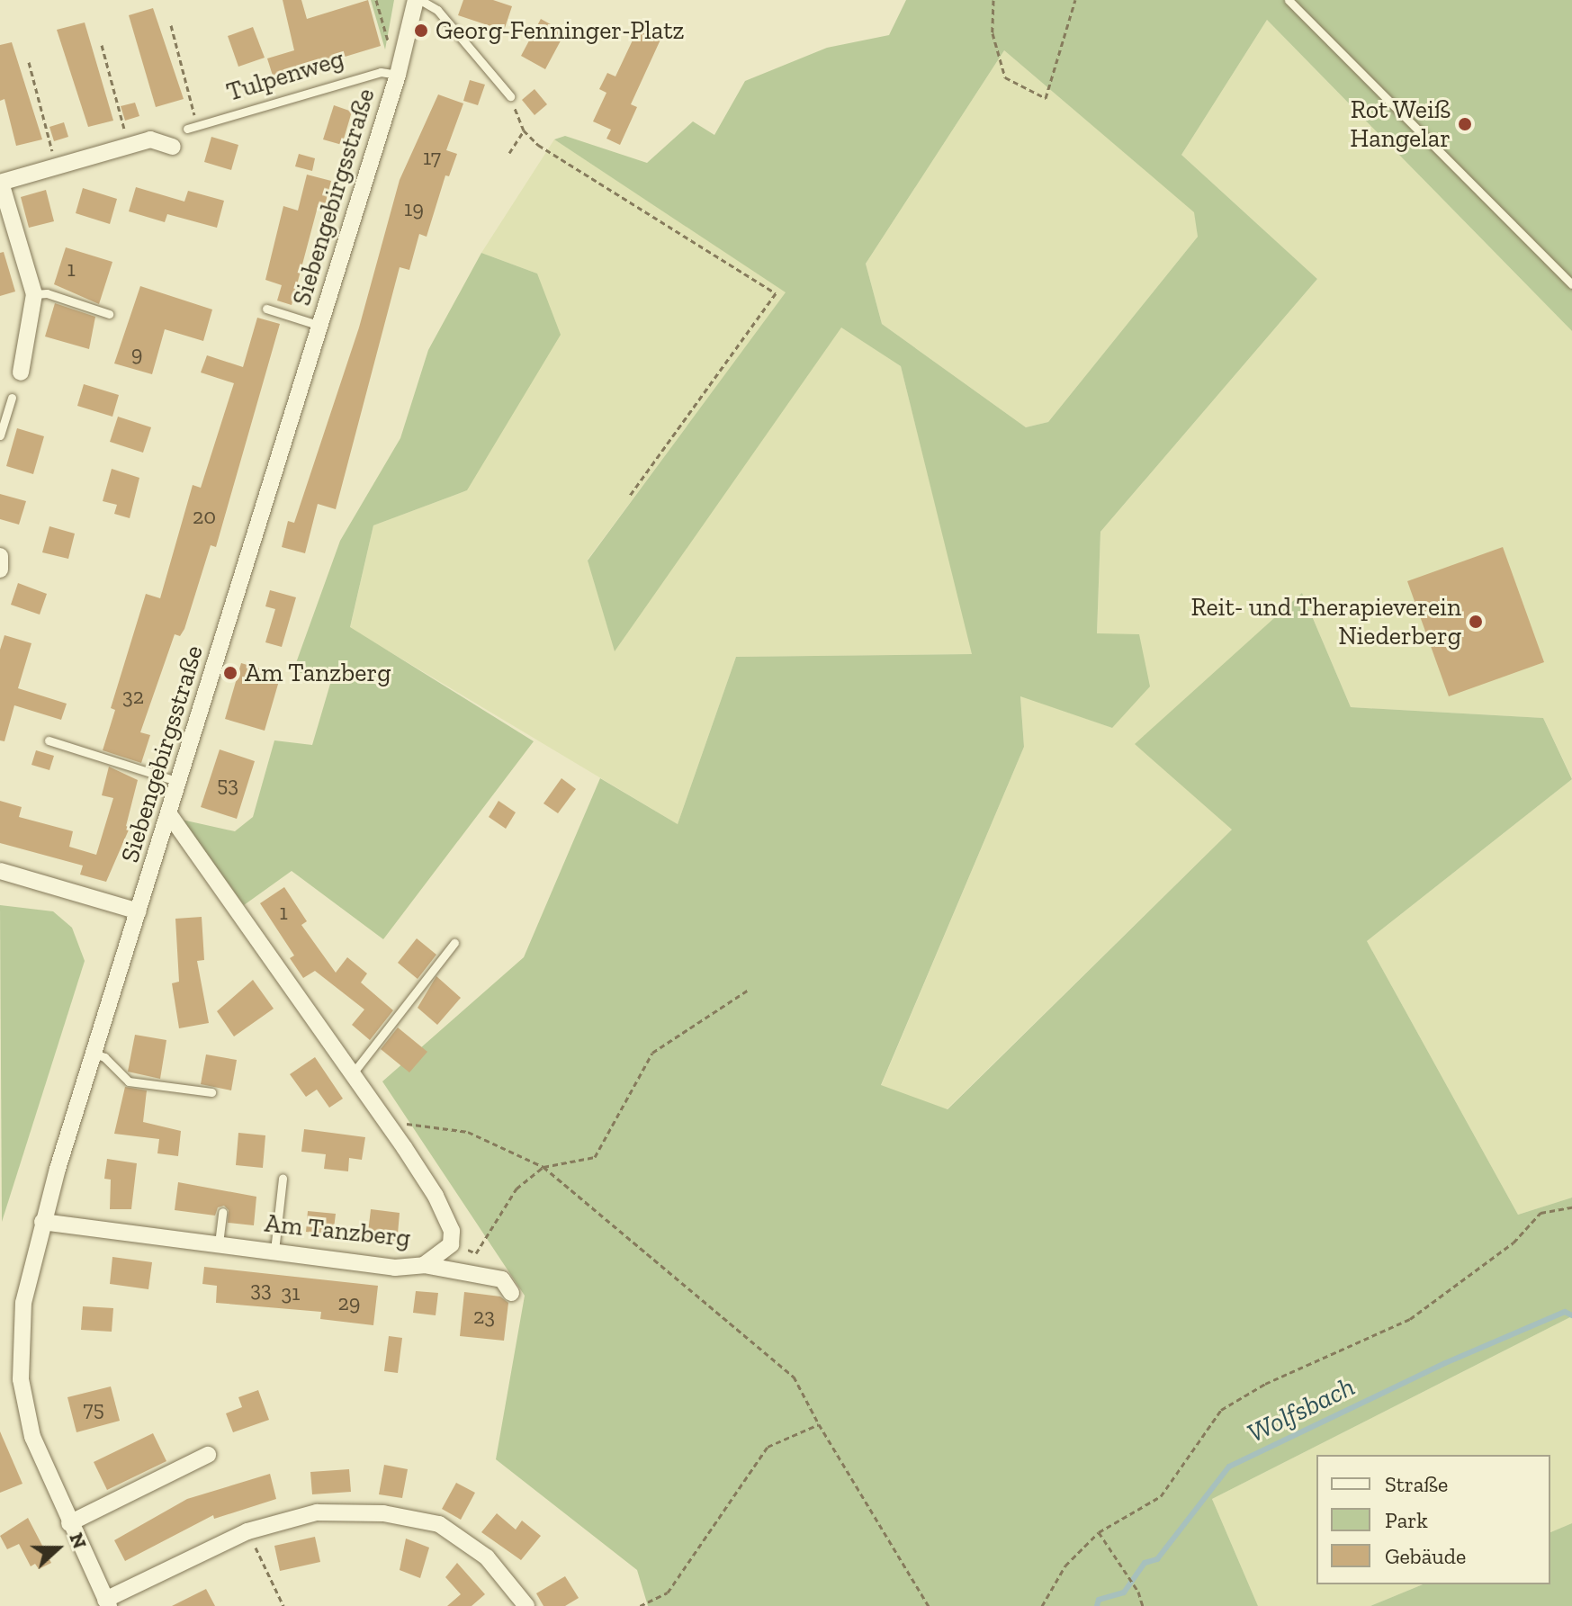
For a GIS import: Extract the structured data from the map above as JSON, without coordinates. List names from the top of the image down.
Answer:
{
  "streets": {
    "street": ["Siebengebirgsstraße", "Am Tanzberg"],
    "lane": ["Tulpenweg"]
  },
  "crossings": [
    ["Tulpenweg", "Siebengebirgsstraße"],
    ["Siebengebirgsstraße", "Am Tanzberg"]
  ],
  "water": ["Wolfsbach"],
  "places": [
    "Georg-Fenninger-Platz",
    "Rot Weiß Hangelar",
    "Reit- und Therapieverein Niederberg",
    "Am Tanzberg"
  ],
  "house_numbers": [
    "17",
    "19",
    "1",
    "9",
    "20",
    "32",
    "53",
    "1",
    "33",
    "31",
    "29",
    "23",
    "75"
  ],
  "legend": ["Straße", "Park", "Gebäude"],
  "north": "right"
}
